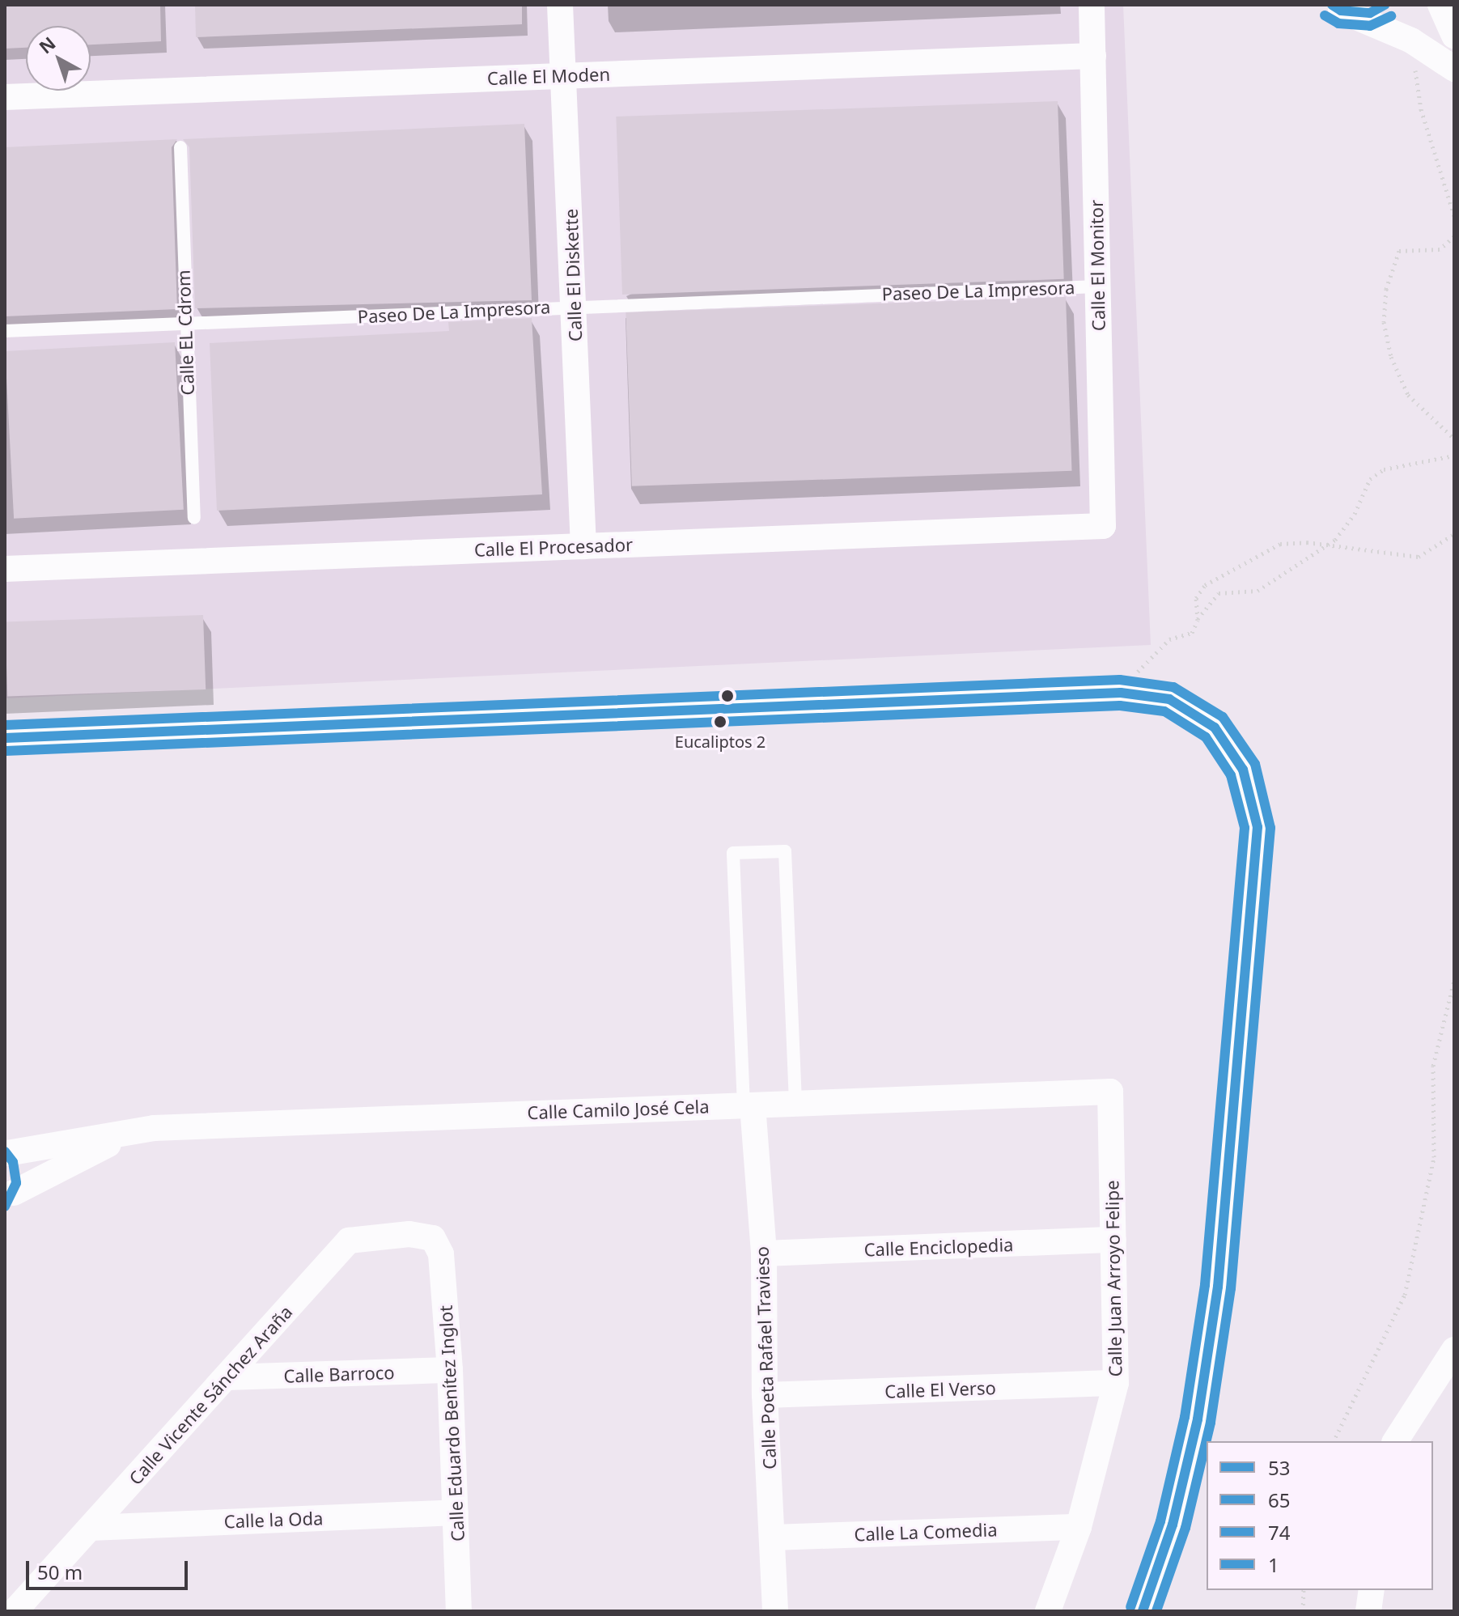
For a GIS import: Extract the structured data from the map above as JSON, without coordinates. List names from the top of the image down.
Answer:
{
  "streets": {
    "street": [
      "Calle El Moden",
      "Calle El Monitor",
      "Calle El Diskette",
      "Calle El Procesador",
      "Calle Camilo José Cela",
      "Calle Enciclopedia",
      "Calle Juan Arroyo Felipe",
      "Calle Poeta Rafael Travieso",
      "Calle Barroco",
      "Calle El Verso",
      "Calle Vicente Sánchez Araña",
      "Calle Eduardo Benítez Inglot",
      "Calle la Oda",
      "Calle La Comedia"
    ],
    "lane": ["Paseo De La Impresora", "Calle EL Cdrom"]
  },
  "crossings": [
    ["Calle El Moden", "Calle El Monitor"],
    ["Calle El Moden", "Calle El Diskette"],
    ["Calle El Monitor", "Paseo De La Impresora"],
    ["Calle El Monitor", "Calle El Procesador"],
    ["Calle El Diskette", "Paseo De La Impresora"],
    ["Calle El Diskette", "Calle El Procesador"],
    ["Paseo De La Impresora", "Calle EL Cdrom"],
    ["Calle Camilo José Cela", "Calle Juan Arroyo Felipe"],
    ["Calle Camilo José Cela", "Calle Poeta Rafael Travieso"],
    ["Calle Enciclopedia", "Calle Juan Arroyo Felipe"],
    ["Calle Enciclopedia", "Calle Poeta Rafael Travieso"],
    ["Calle Juan Arroyo Felipe", "Calle El Verso"],
    ["Calle Juan Arroyo Felipe", "Calle La Comedia"],
    ["Calle Poeta Rafael Travieso", "Calle El Verso"],
    ["Calle Poeta Rafael Travieso", "Calle La Comedia"],
    ["Calle Barroco", "Calle Vicente Sánchez Araña"],
    ["Calle Barroco", "Calle Eduardo Benítez Inglot"],
    ["Calle Vicente Sánchez Araña", "Calle Eduardo Benítez Inglot"],
    ["Calle Vicente Sánchez Araña", "Calle la Oda"],
    ["Calle Eduardo Benítez Inglot", "Calle la Oda"]
  ],
  "places": ["Eucaliptos 2"],
  "lines": [
    "transit line 53",
    "transit line 1",
    "transit line 74",
    "transit line 65"
  ],
  "legend": [
    "53",
    "65",
    "74",
    "1"
  ],
  "scale_bar": "50 m",
  "north": "top left"
}
